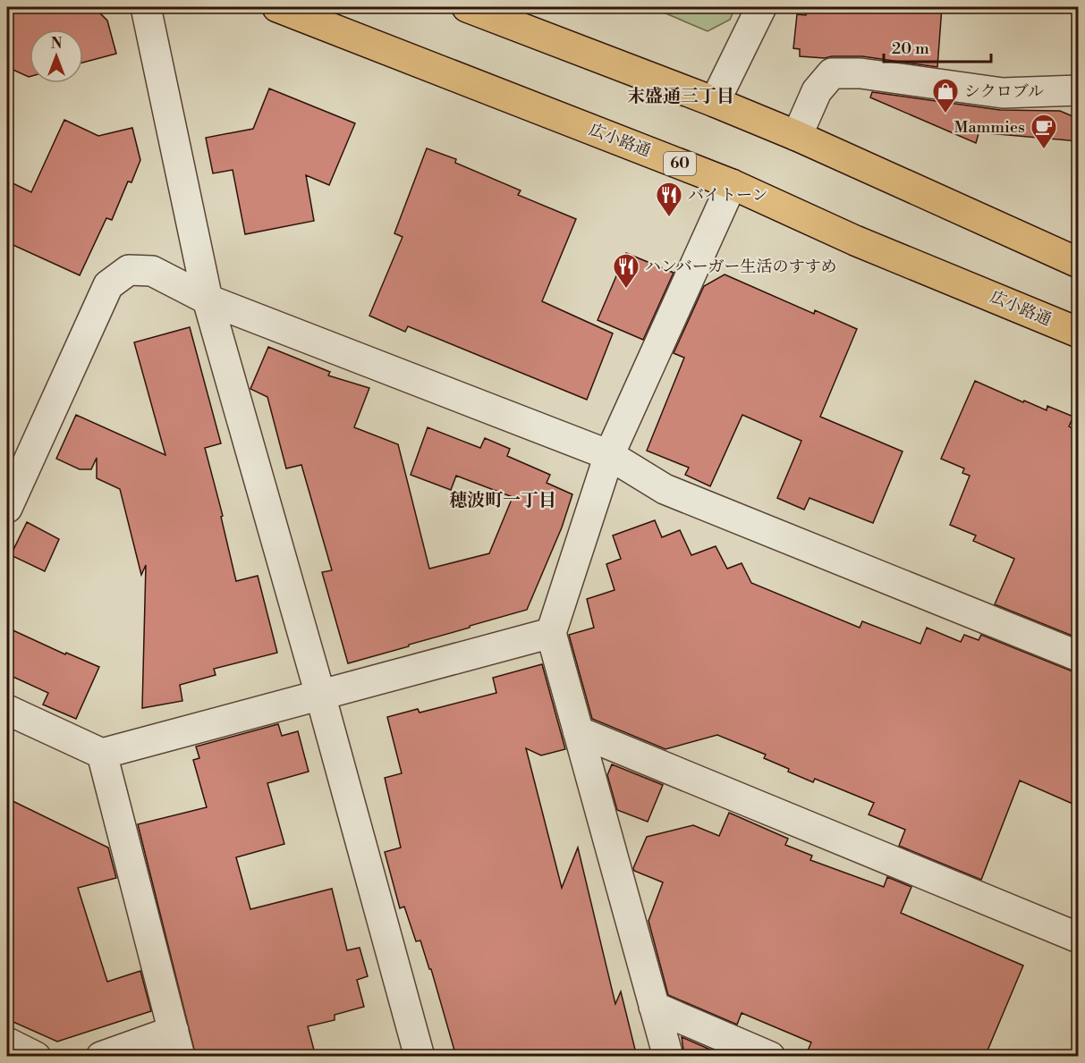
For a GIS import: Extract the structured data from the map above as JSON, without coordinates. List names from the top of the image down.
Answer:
{
  "streets": {
    "main road": ["広小路通", "60"]
  },
  "districts": ["末盛通三丁目", "穂波町一丁目"],
  "places": {
    "shop": ["シクロブル"],
    "cafe": ["Mammies"],
    "restaurant": ["バイトーン", "ハンバーガー生活のすすめ"]
  },
  "scale_bar": "20 m",
  "north": "top"
}
